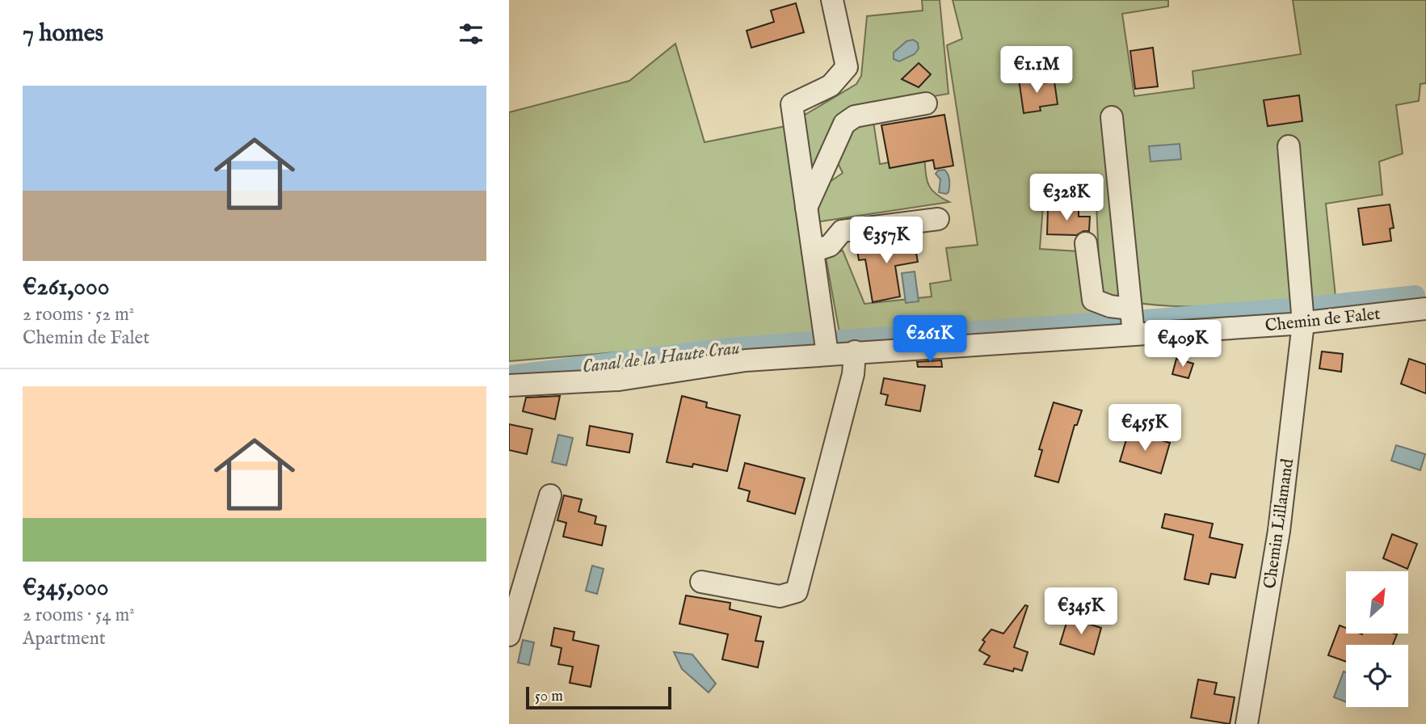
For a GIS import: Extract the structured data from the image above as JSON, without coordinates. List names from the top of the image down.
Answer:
{
  "streets": {
    "street": ["Chemin de Falet", "Chemin Lillamand"]
  },
  "crossings": [
    ["Chemin de Falet", "Chemin Lillamand"]
  ],
  "water": ["Canal de la Haute Crau"],
  "scale_bar": "50 m",
  "north": "top right",
  "page": {
    "heading": "7 homes",
    "price": [
      "€1.1M",
      "€328K",
      "€357K",
      "€261K",
      "€409K",
      "€455K",
      "€345K"
    ],
    "list": [
      {
        "name": "€261,000",
        "note": "2 rooms · 52 m² · Chemin de Falet"
      },
      {
        "name": "€345,000",
        "note": "2 rooms · 54 m² · Apartment"
      }
    ],
    "scale": "50 m"
  }
}
